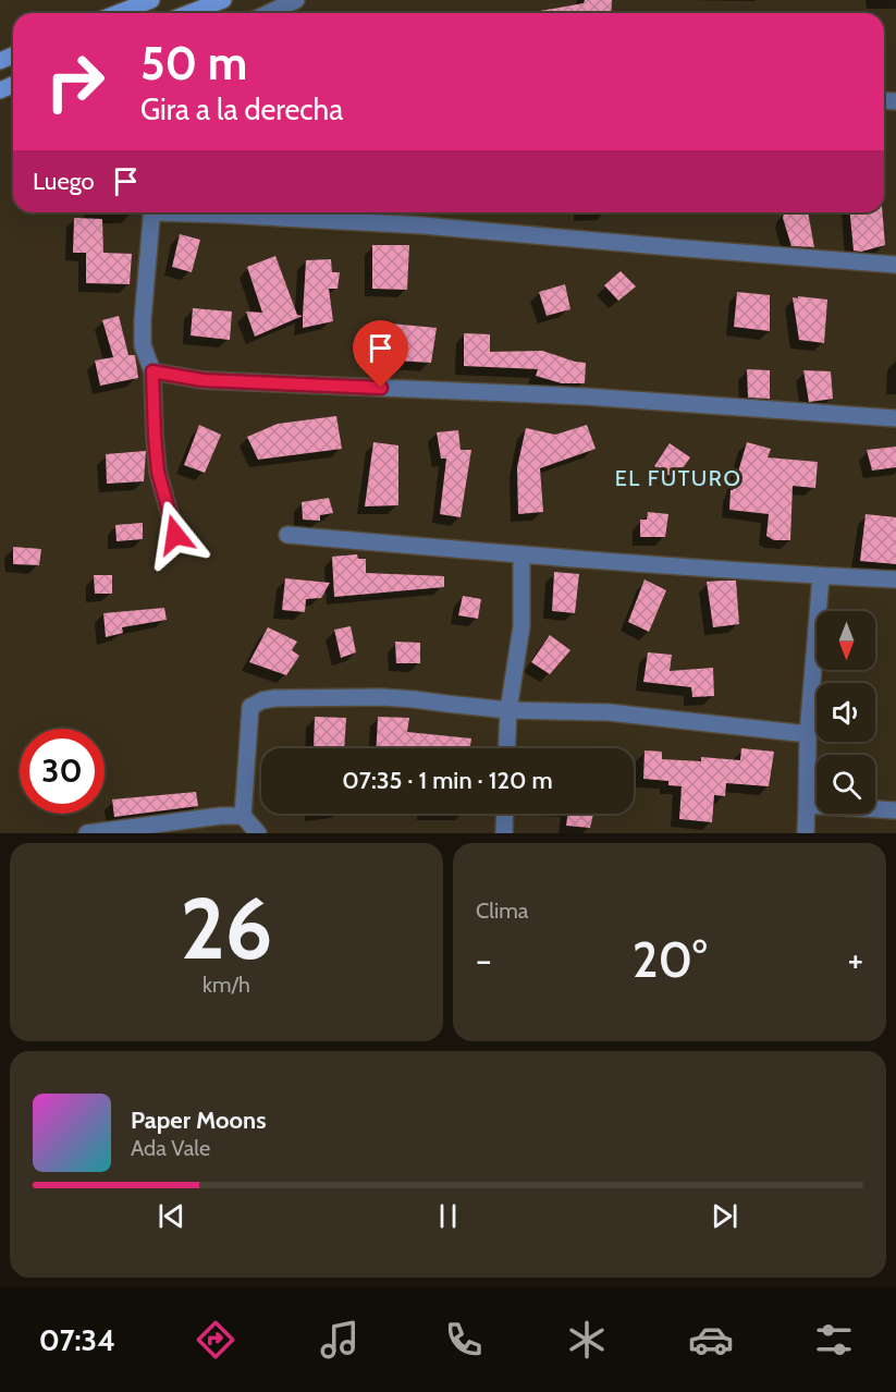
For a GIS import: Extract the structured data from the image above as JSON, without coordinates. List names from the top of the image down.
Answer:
{
  "districts": ["EL FUTURO"],
  "north": "bottom",
  "page": {
    "turn": ["50 m", "Gira a la derecha"],
    "then": "Luego",
    "limit": "30",
    "trip": "07:35 · 1 min · 120 m",
    "tile": [
      ["26", "km/h"],
      "Clima"
    ],
    "heat": ["−", "20°", "+"],
    "song": ["Paper Moons", "Ada Vale"],
    "tabs": "07:34"
  }
}
